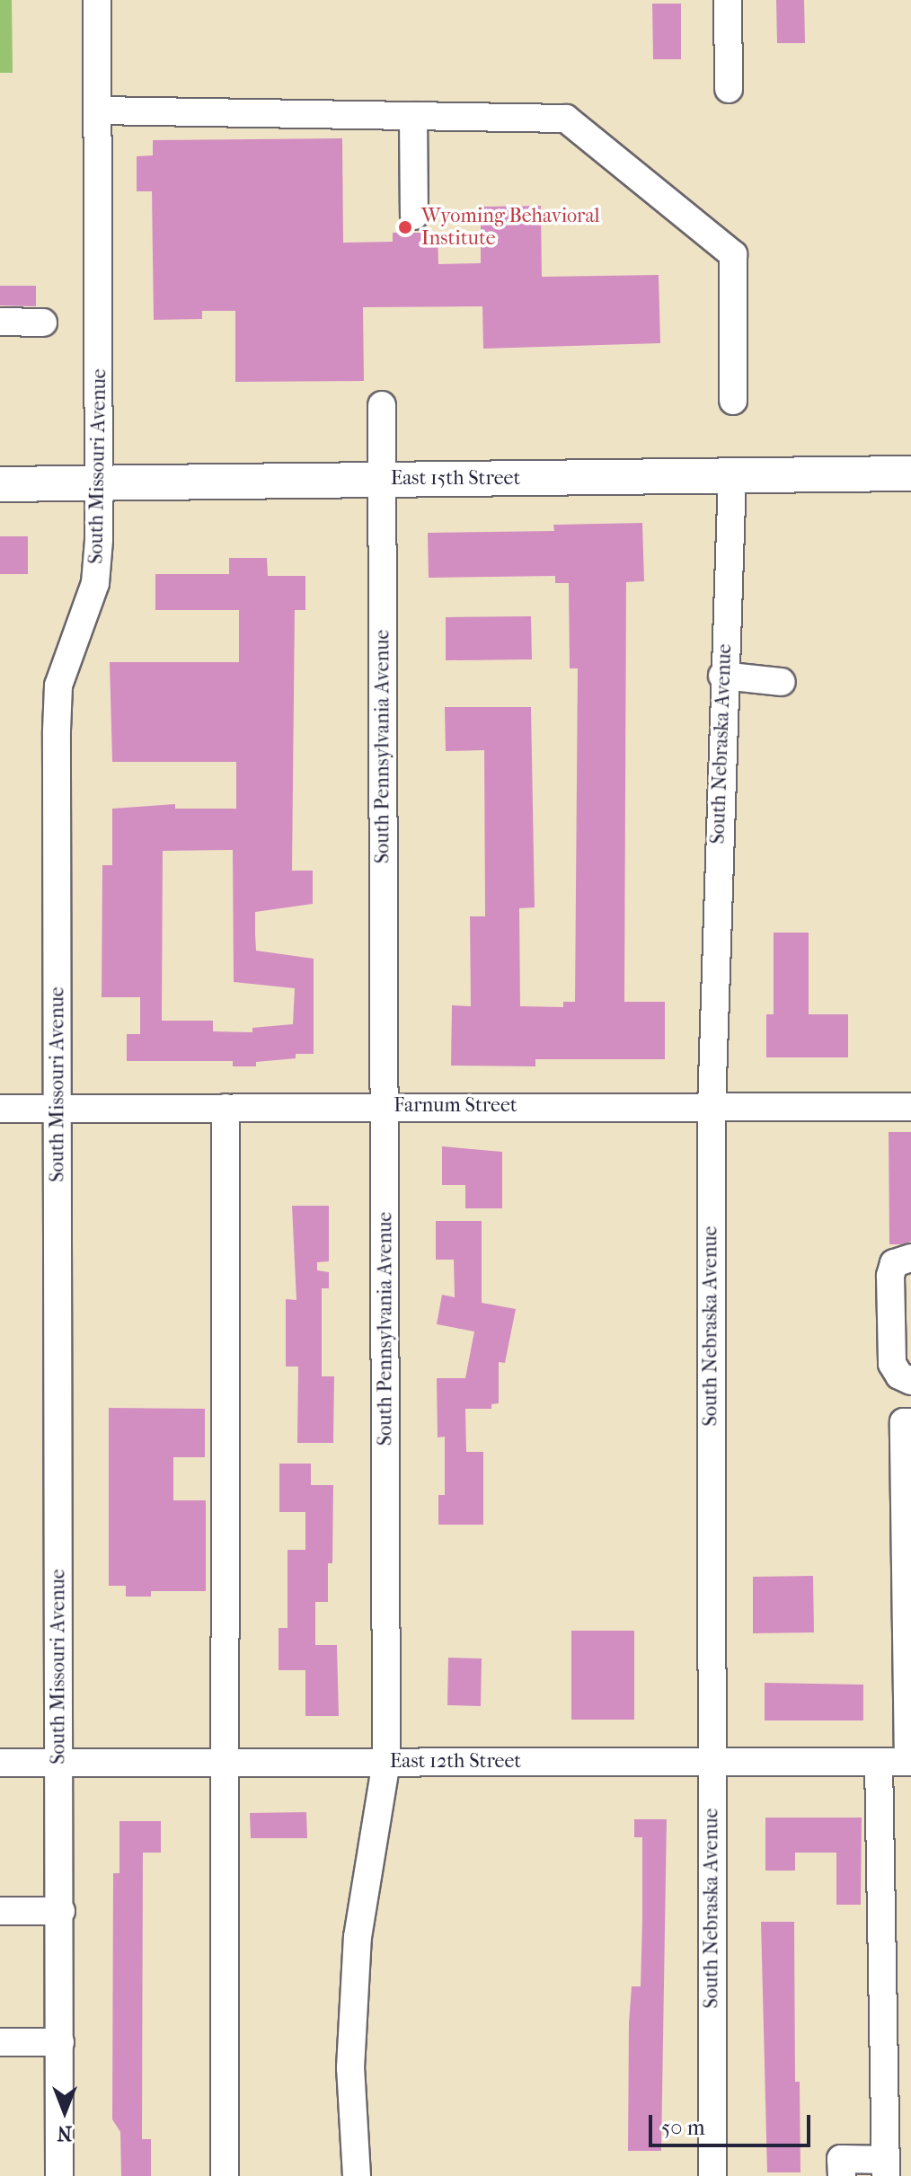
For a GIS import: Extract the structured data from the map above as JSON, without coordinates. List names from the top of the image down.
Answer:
{
  "streets": {
    "main road": ["East 15th Street"],
    "street": [
      "South Missouri Avenue",
      "South Nebraska Avenue",
      "South Pennsylvania Avenue",
      "Farnum Street",
      "East 12th Street"
    ]
  },
  "crossings": [
    ["South Missouri Avenue", "East 15th Street"],
    ["South Missouri Avenue", "Farnum Street"],
    ["South Missouri Avenue", "East 12th Street"],
    ["East 15th Street", "South Nebraska Avenue"],
    ["East 15th Street", "South Pennsylvania Avenue"],
    ["South Nebraska Avenue", "Farnum Street"],
    ["South Nebraska Avenue", "East 12th Street"],
    ["South Pennsylvania Avenue", "Farnum Street"],
    ["South Pennsylvania Avenue", "East 12th Street"]
  ],
  "places": ["Wyoming Behavioral Institute"],
  "scale_bar": "50 m",
  "north": "bottom"
}
